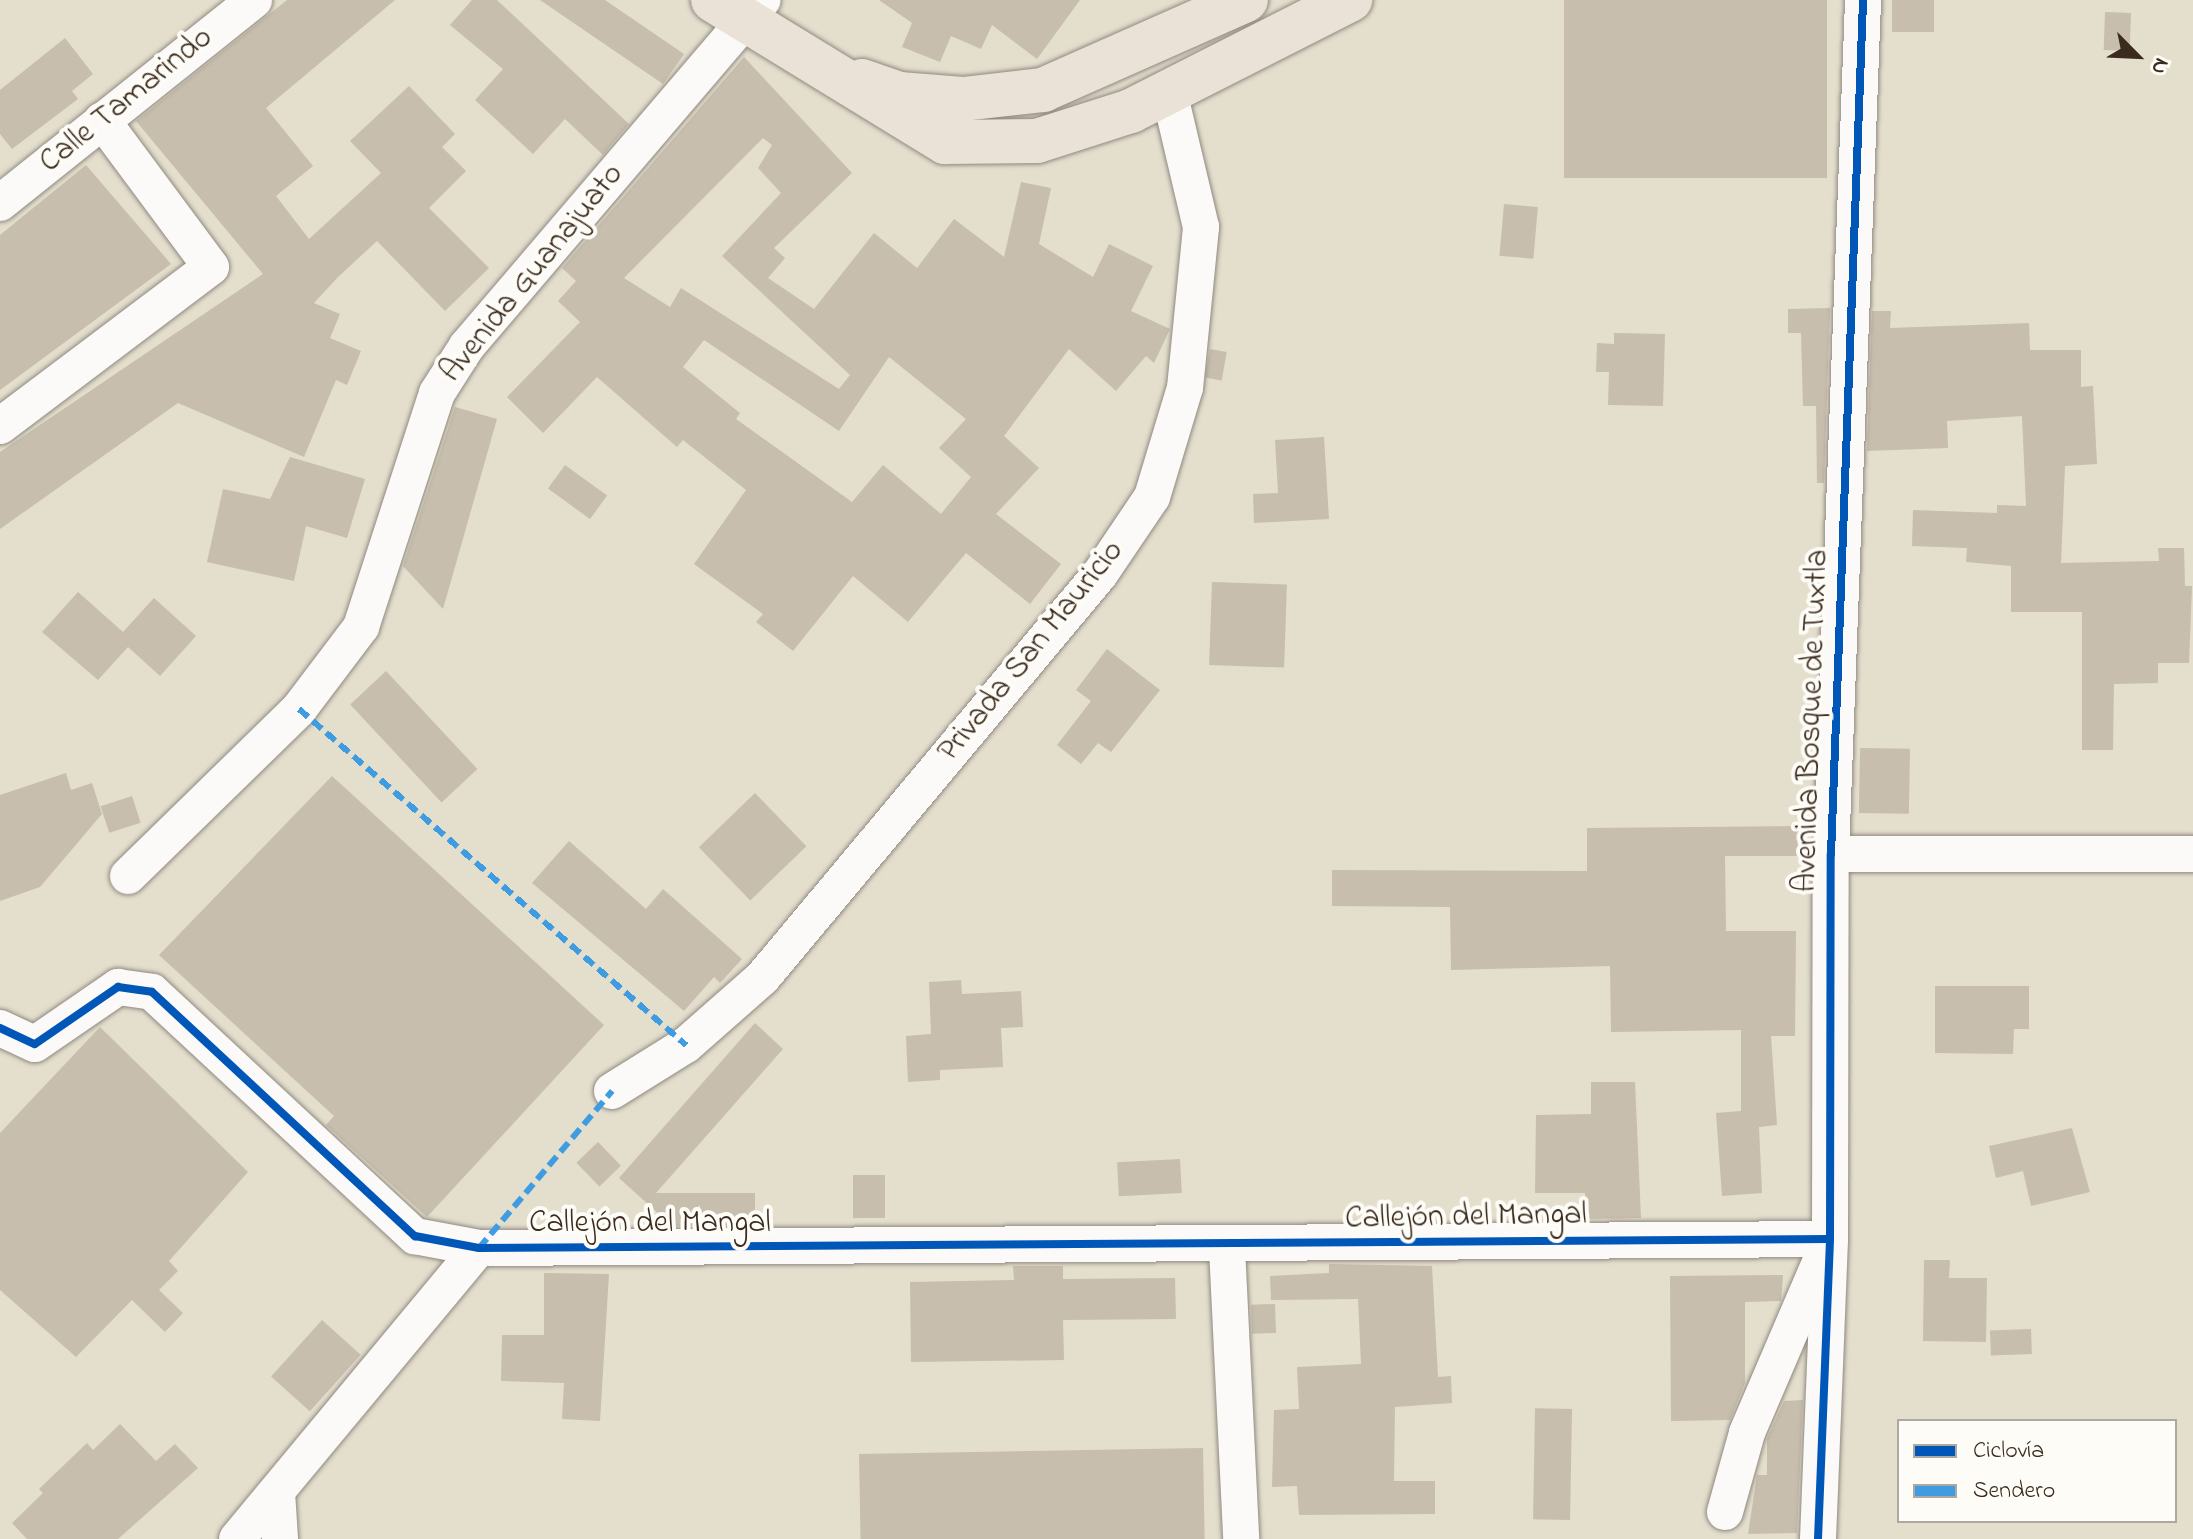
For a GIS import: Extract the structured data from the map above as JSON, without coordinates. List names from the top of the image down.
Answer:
{
  "streets": {
    "street": [
      "Calle Tamarindo",
      "Avenida Guanajuato",
      "Privada San Mauricio",
      "Avenida Bosque de Tuxtla",
      "Callejón del Mangal"
    ]
  },
  "crossings": [
    ["Avenida Bosque de Tuxtla", "Callejón del Mangal"]
  ],
  "legend": ["Ciclovía", "Sendero"],
  "north": "bottom right"
}
